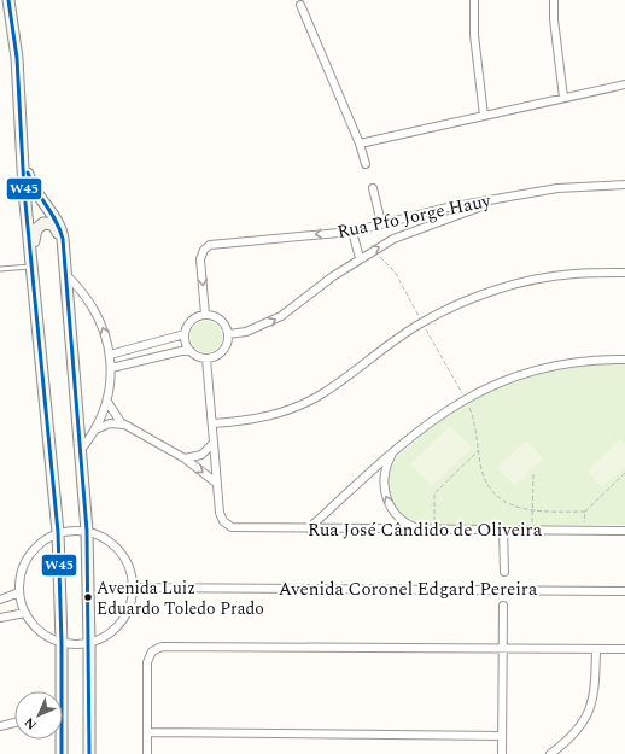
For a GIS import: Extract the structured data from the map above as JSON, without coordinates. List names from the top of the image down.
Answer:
{
  "streets": {
    "street": ["Rua Pfo Jorge Hauy", "Rua José Cândido de Oliveira", "Avenida Coronel Edgard Pereira"]
  },
  "places": ["Avenida Luiz Eduardo Toledo Prado"],
  "lines": ["transit line W45"],
  "north": "bottom left"
}
